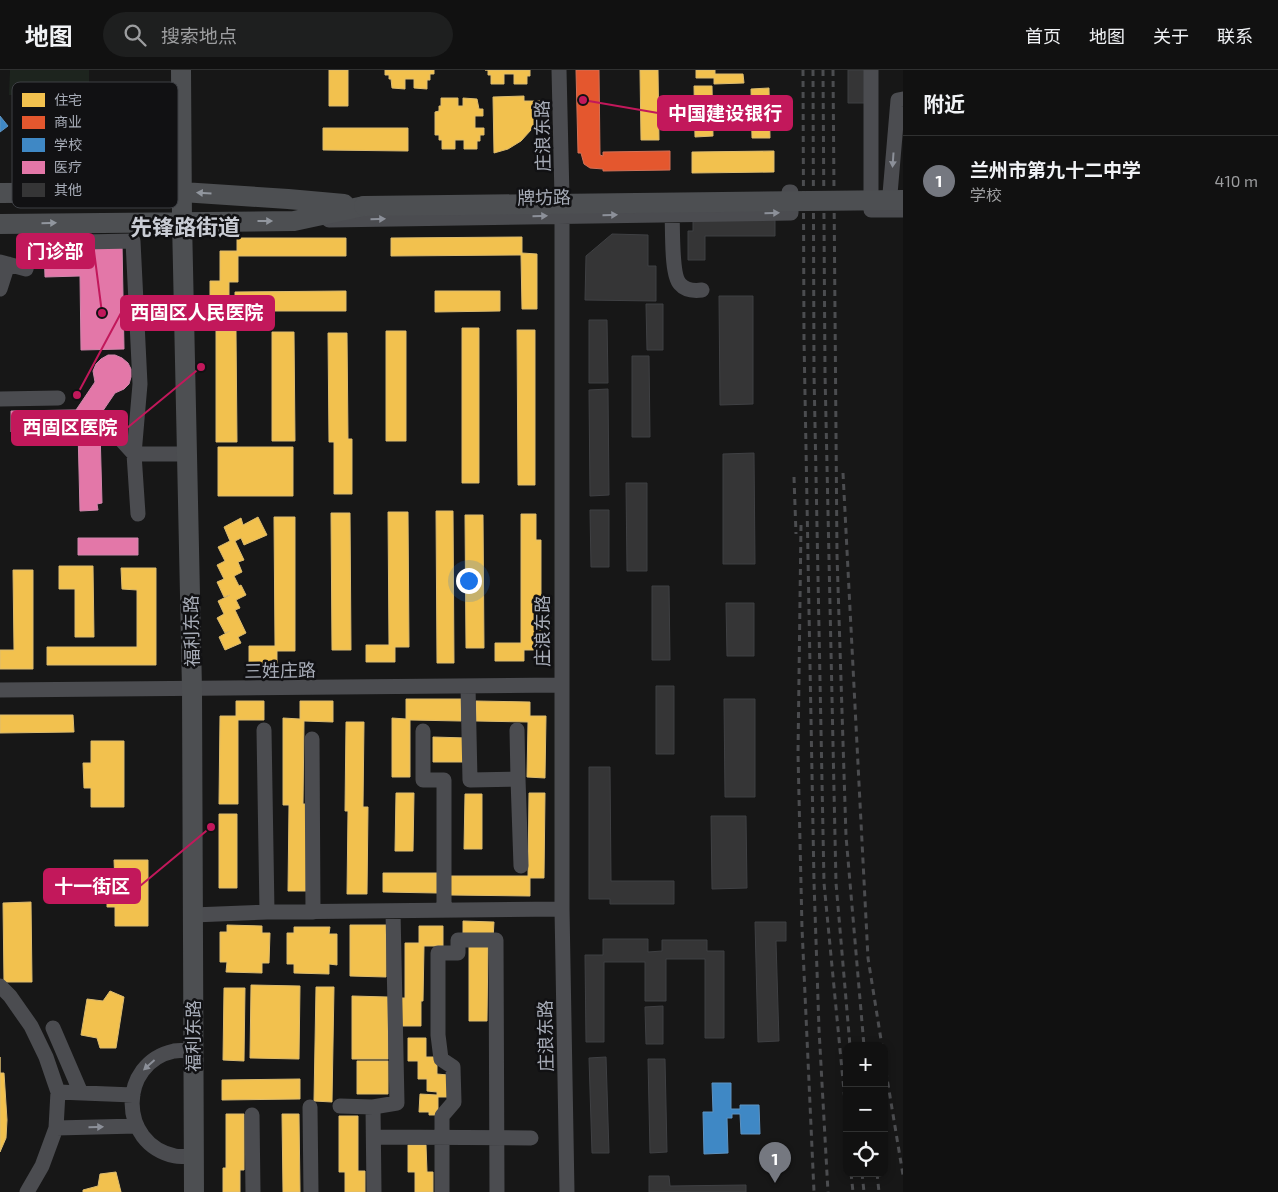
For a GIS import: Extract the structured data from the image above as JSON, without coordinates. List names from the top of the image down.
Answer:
{
  "streets": {
    "main road": ["牌坊路", "福利东路"],
    "street": ["庄浪东路", "三姓庄路"]
  },
  "crossings": [
    ["庄浪东路", "牌坊路"],
    ["庄浪东路", "三姓庄路"],
    ["牌坊路", "福利东路"],
    ["福利东路", "三姓庄路"]
  ],
  "districts": ["先锋路街道"],
  "places": [
    "中国建设银行",
    "门诊部",
    "西固区医院",
    "西固区人民医院",
    "十一街区"
  ],
  "legend": [
    "住宅",
    "商业",
    "学校",
    "医疗",
    "其他"
  ],
  "page": {
    "header": "地图",
    "search": "搜索地点",
    "nav": [
      "首页",
      "地图",
      "关于",
      "联系"
    ],
    "heading": "附近",
    "list": [
      {
        "mark": "1",
        "name": "兰州市第九十二中学",
        "note": "学校",
        "value": "410 m"
      }
    ],
    "map_buttons": ["+", "−"],
    "pins": "1"
  }
}
